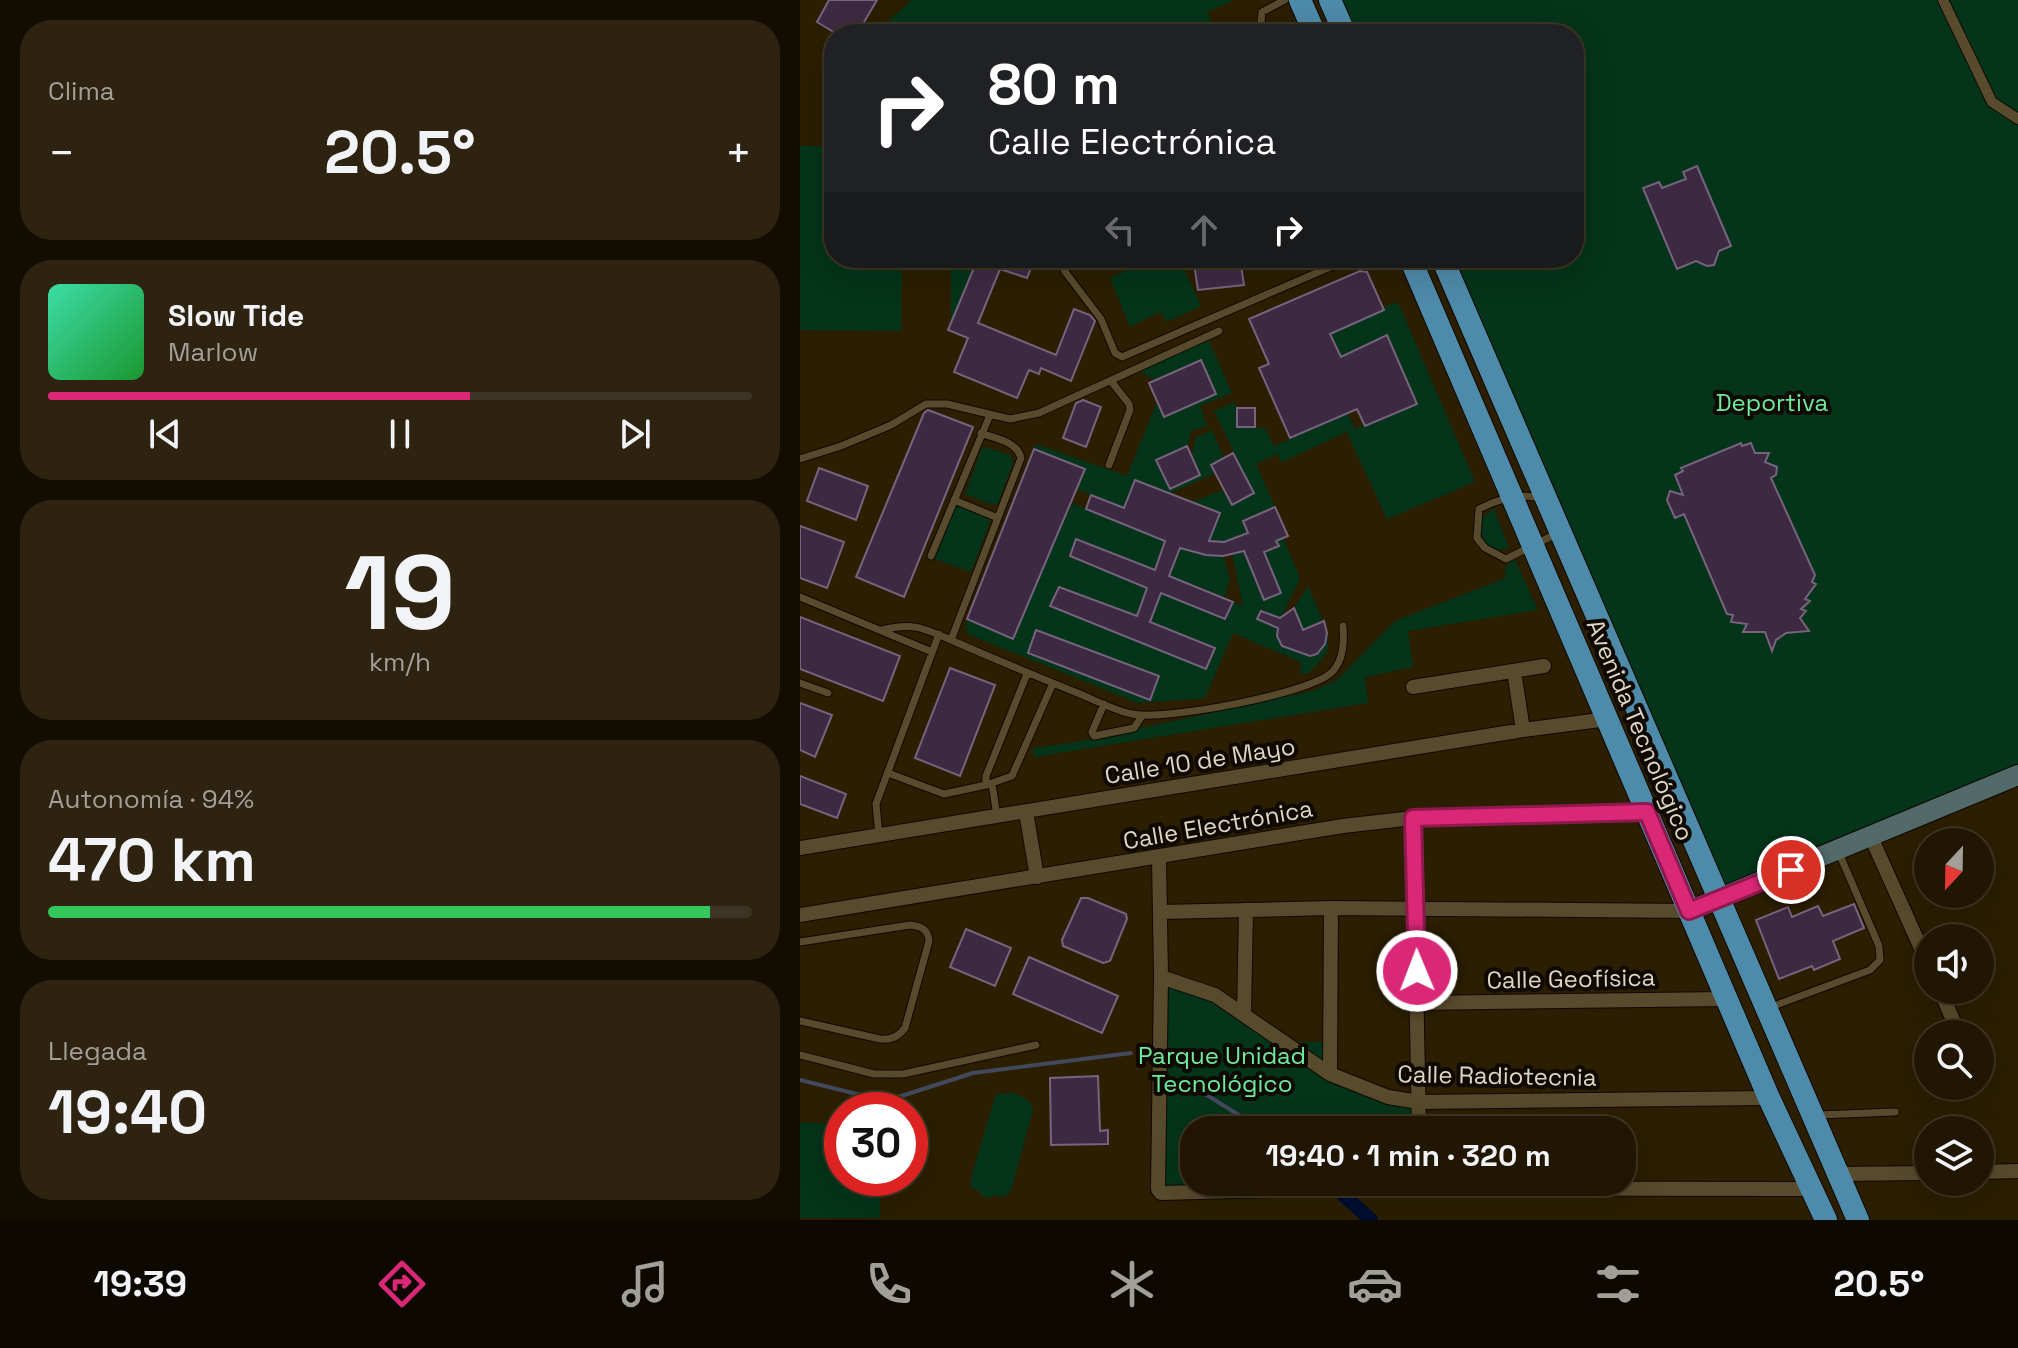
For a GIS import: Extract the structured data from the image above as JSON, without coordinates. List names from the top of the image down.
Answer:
{
  "streets": {
    "main road": ["Avenida Tecnológico"],
    "street": [
      "Calle 10 de Mayo",
      "Calle Electrónica",
      "Calle Geofísica",
      "Calle Radiotecnia"
    ]
  },
  "crossings": [
    ["Avenida Tecnológico", "Calle 10 de Mayo"],
    ["Avenida Tecnológico", "Calle Electrónica"],
    ["Avenida Tecnológico", "Calle Geofísica"],
    ["Avenida Tecnológico", "Calle Radiotecnia"]
  ],
  "parks": ["Deportiva", "Parque Unidad Tecnológico"],
  "north": "bottom",
  "page": {
    "tile": [
      "Clima",
      ["19", "km/h"],
      ["Autonomía · 94%", "470 km"],
      ["Llegada", "19:40"]
    ],
    "turn": ["80 m", "Calle Electrónica"],
    "heat": ["−", "20.5°", "+"],
    "song": ["Slow Tide", "Marlow"],
    "limit": "30",
    "trip": "19:40 · 1 min · 320 m",
    "tabs": ["19:39", "20.5°"]
  }
}
